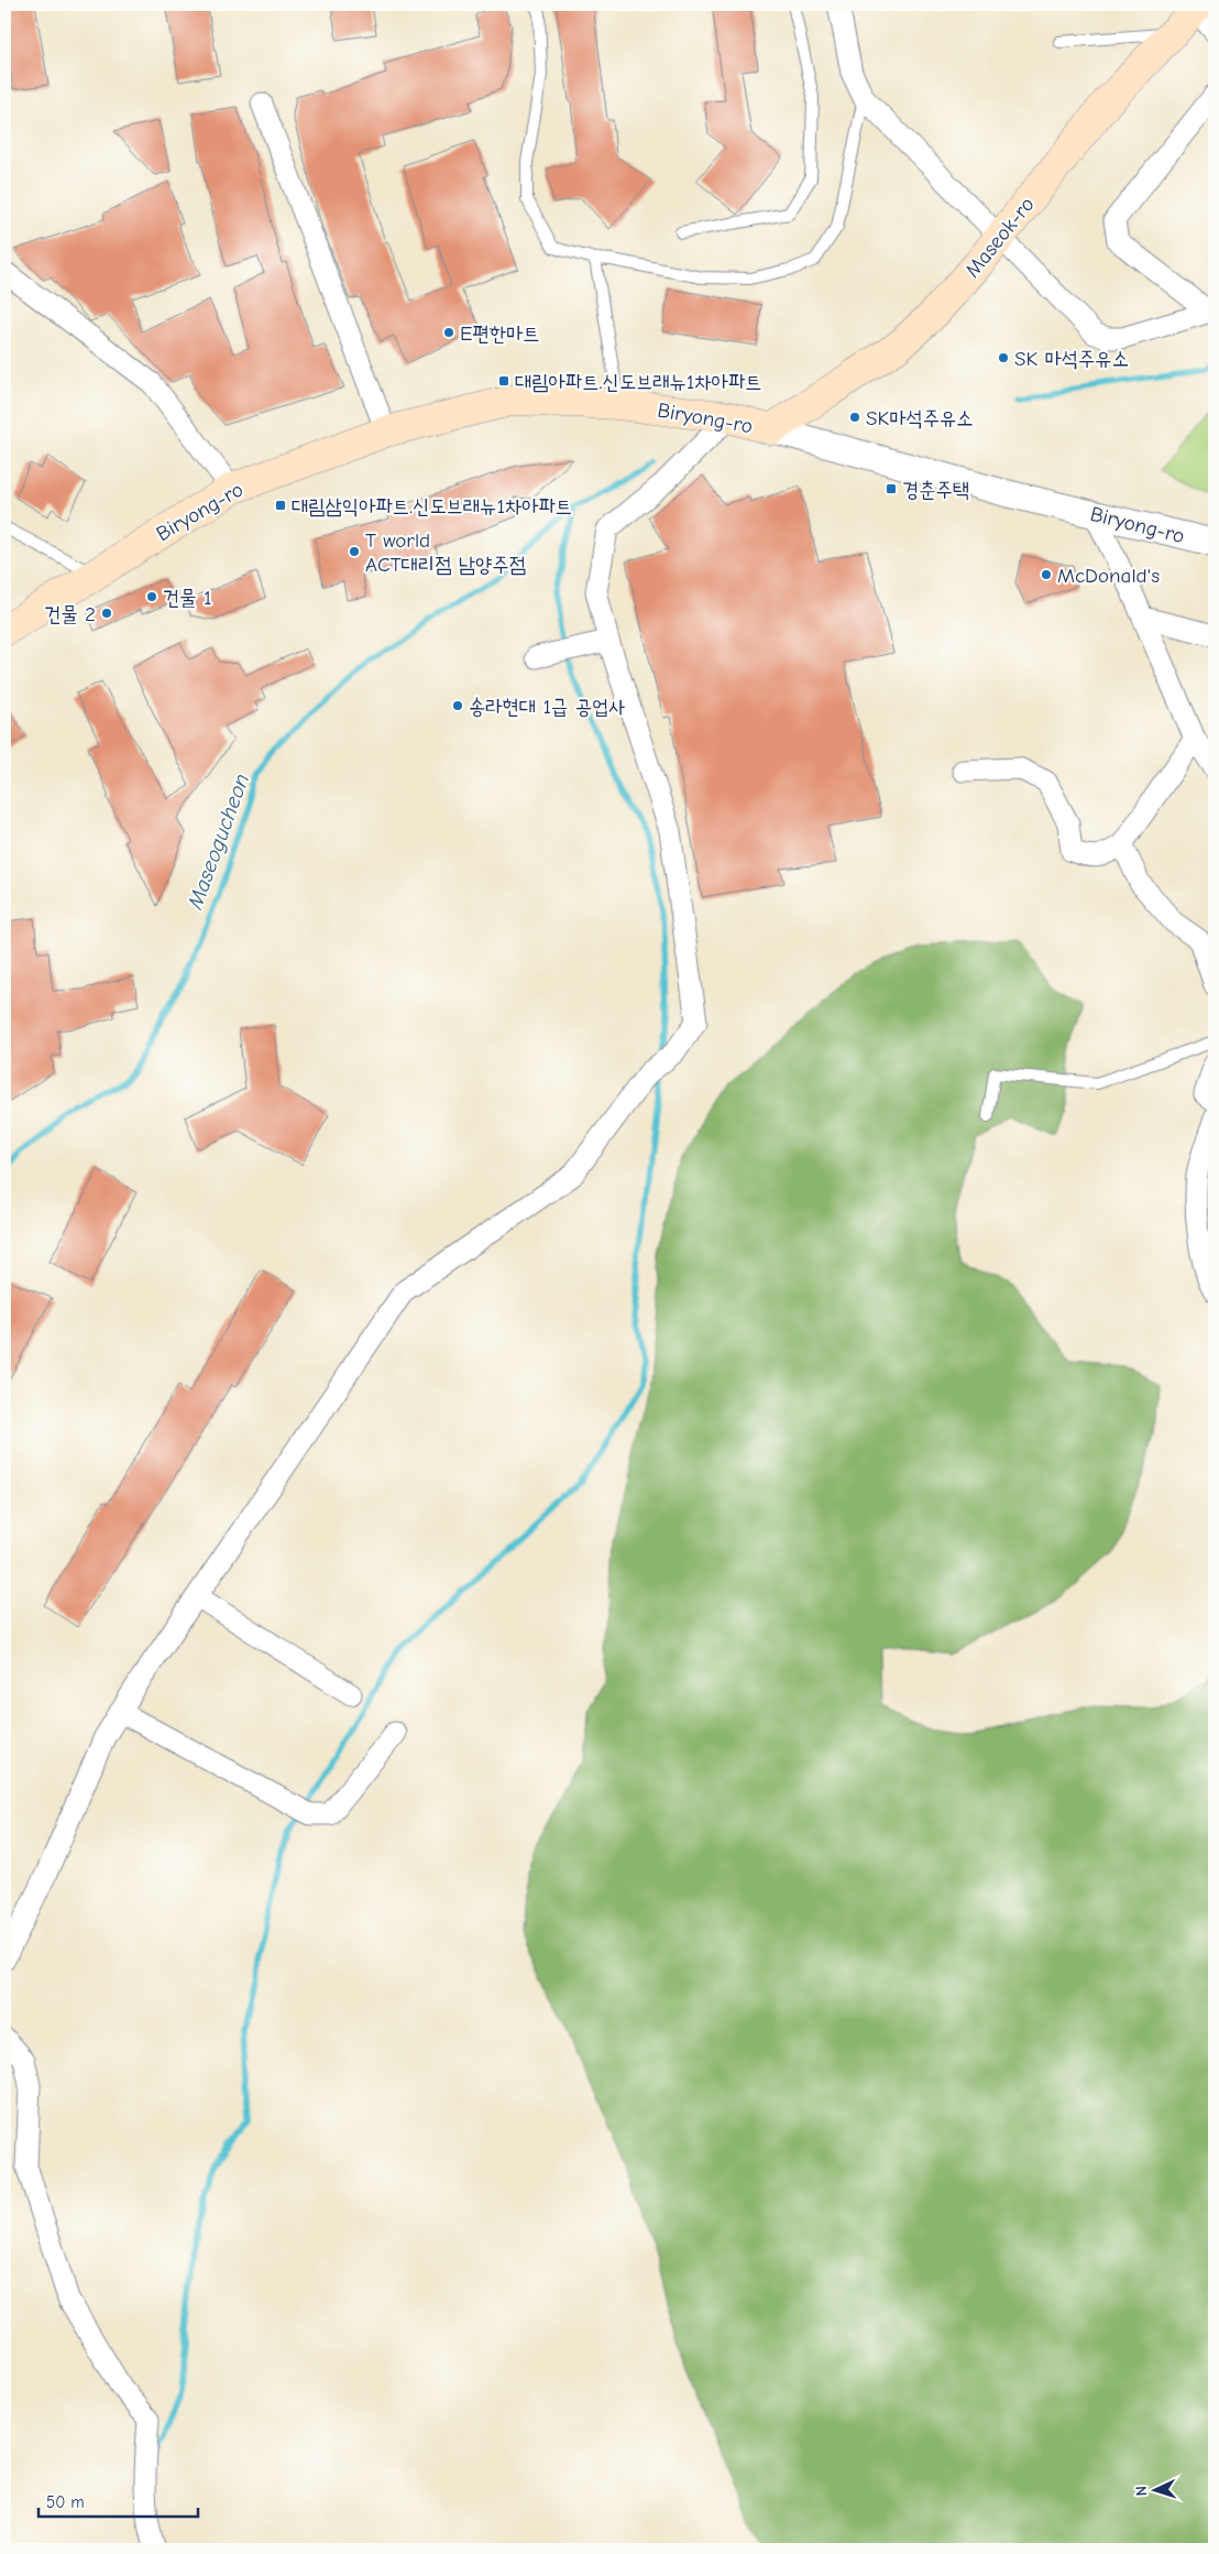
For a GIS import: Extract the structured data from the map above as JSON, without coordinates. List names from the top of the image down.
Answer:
{
  "streets": {
    "main road": ["Maseok-ro", "Biryong-ro"]
  },
  "crossings": [
    ["Maseok-ro", "Biryong-ro"]
  ],
  "water": ["Maseogucheon"],
  "places": {
    "other": [
      "E편한마트",
      "SK 마석주유소",
      "SK마석주유소",
      "T world ACT대리점 남양주점",
      "McDonald's",
      "건물 1",
      "건물 2",
      "송라현대 1급 공업사"
    ],
    "transit": ["대림아파트.신도브래뉴1차아파트", "경춘주택", "대림삼익아파트.신도브래뉴1차아파트"]
  },
  "scale_bar": "50 m",
  "north": "left"
}
